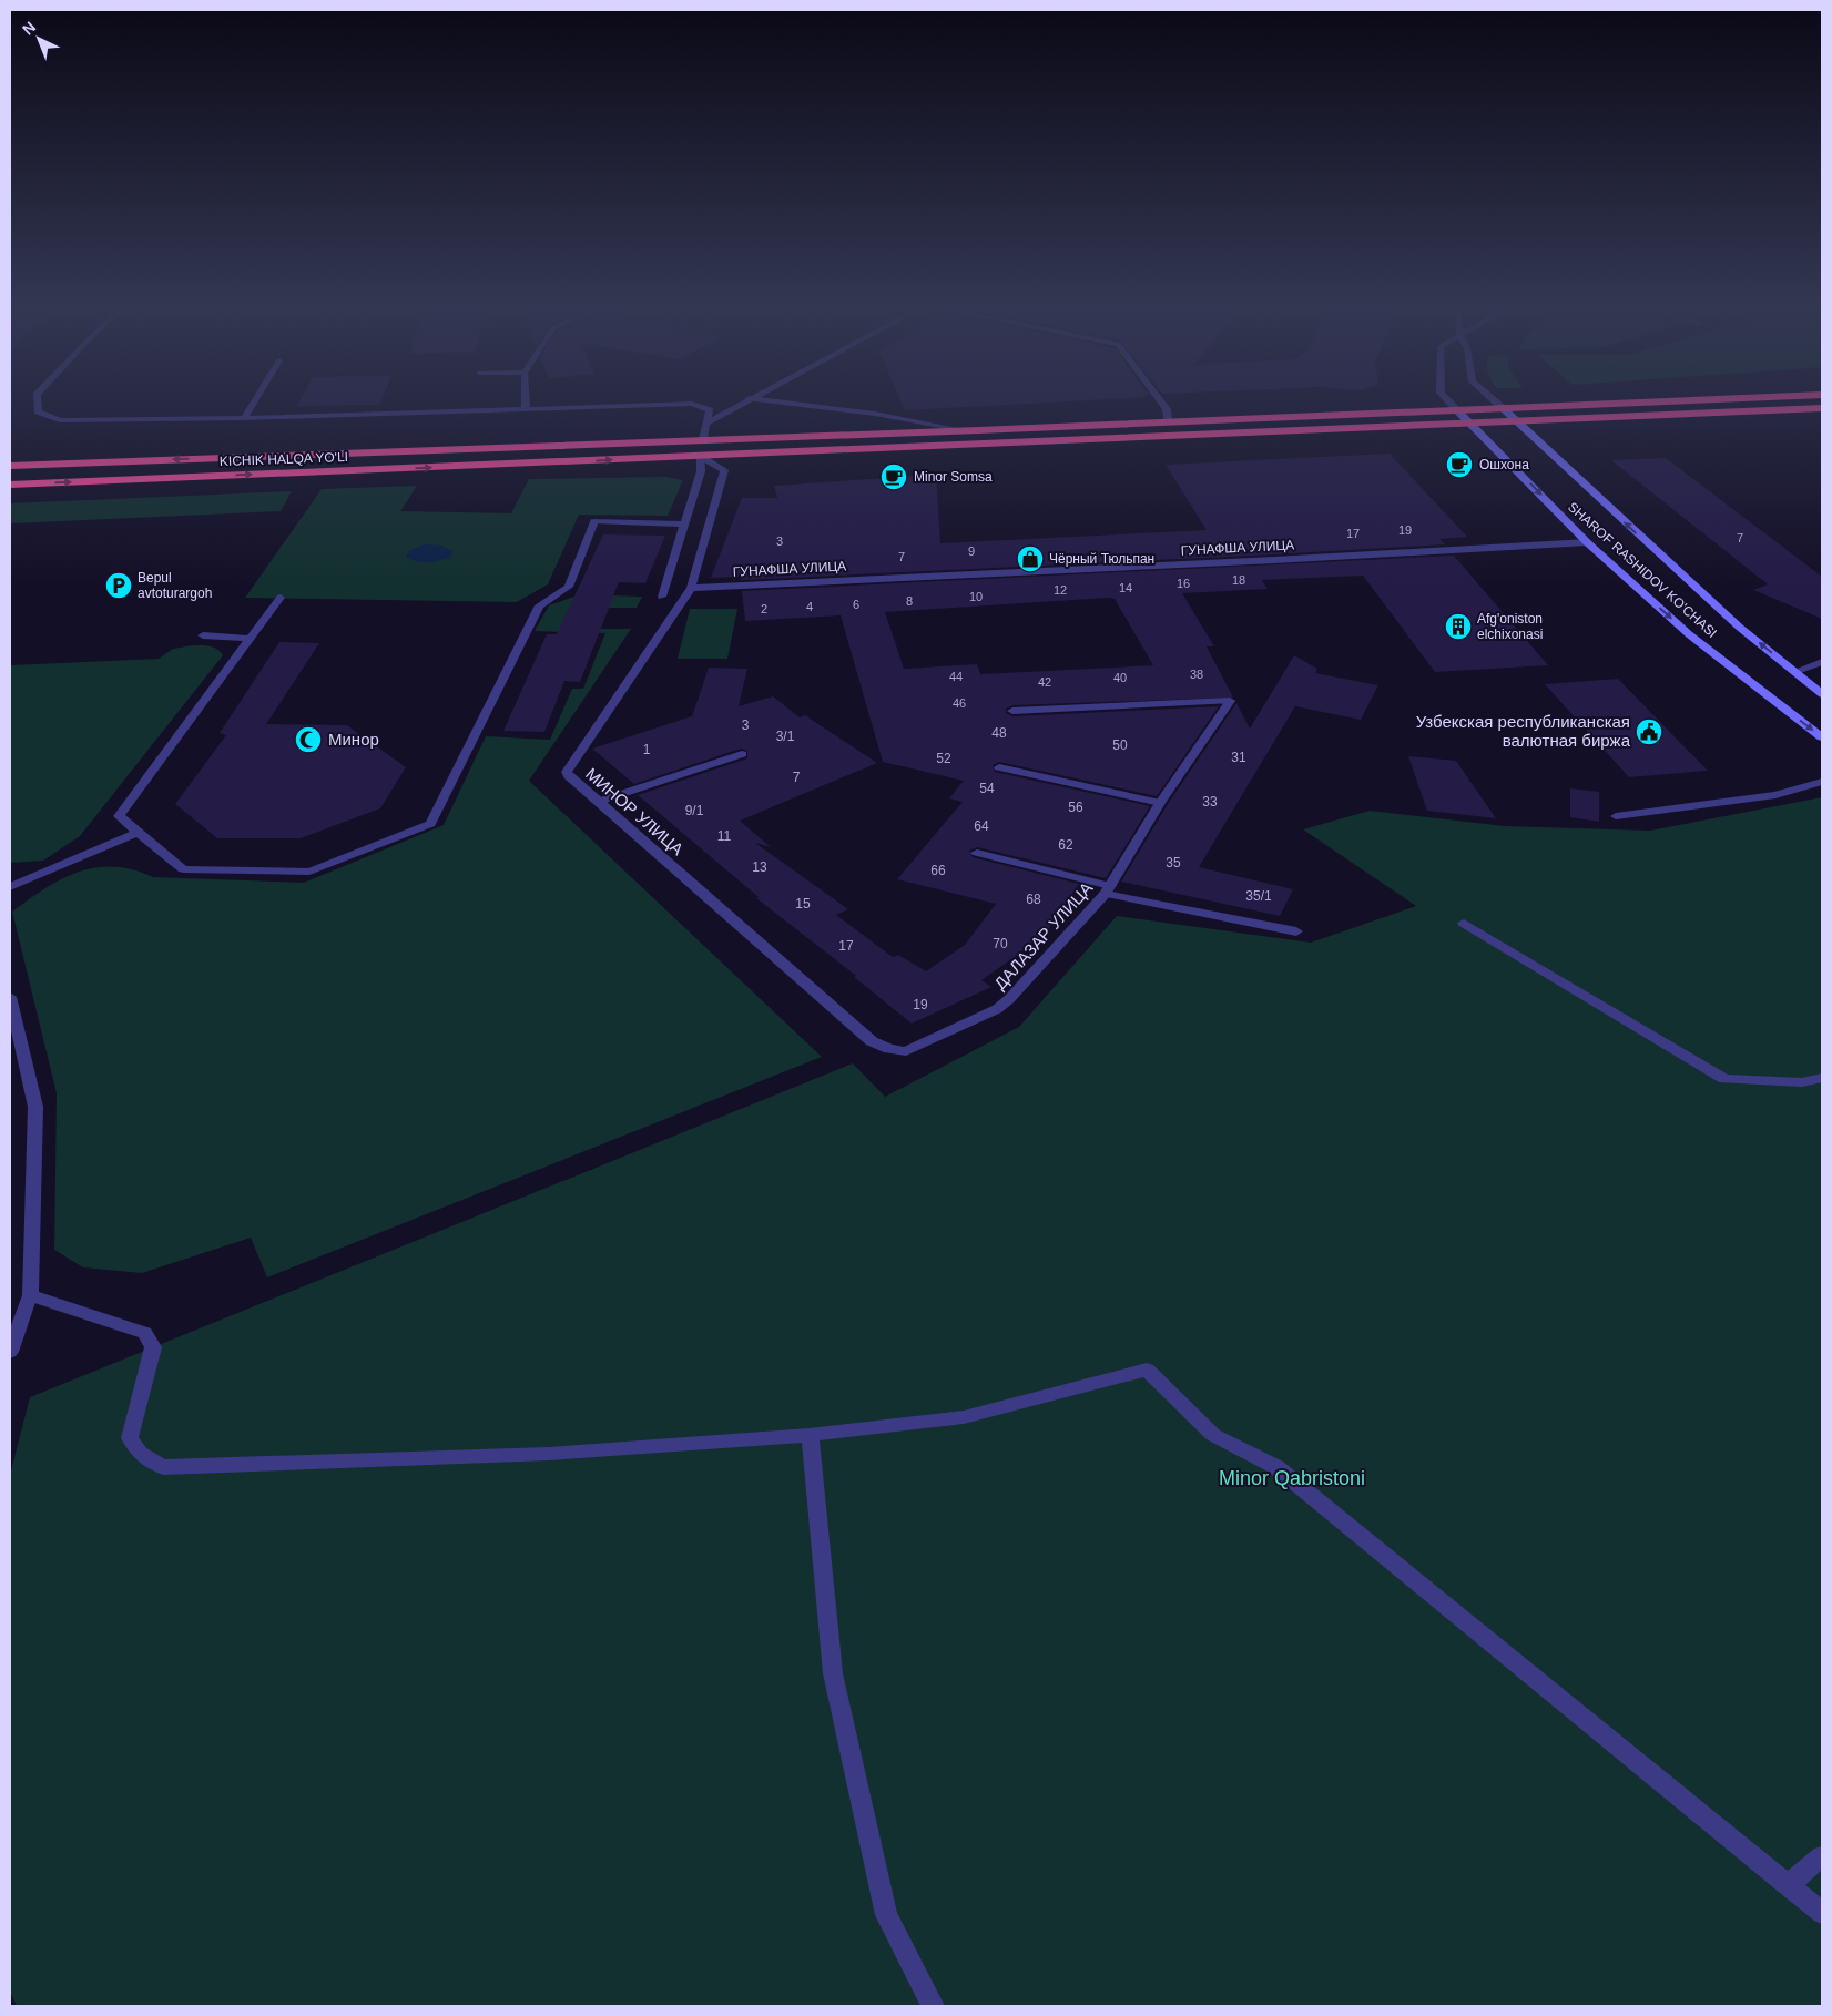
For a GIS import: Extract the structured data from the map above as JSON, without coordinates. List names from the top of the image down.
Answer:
{
  "streets": {
    "highway": ["KICHIK HALQA YO'LI"],
    "main road": ["SHAROF RASHIDOV KO'CHASI"],
    "street": ["ГУНАФША УЛИЦА", "МИНОР УЛИЦА", "ДАЛАЗАР УЛИЦА"]
  },
  "crossings": [
    ["KICHIK HALQA YO'LI", "SHAROF RASHIDOV KO'CHASI"],
    ["KICHIK HALQA YO'LI", "МИНОР УЛИЦА"],
    ["ГУНАФША УЛИЦА", "SHAROF RASHIDOV KO'CHASI"],
    ["ГУНАФША УЛИЦА", "МИНОР УЛИЦА"],
    ["МИНОР УЛИЦА", "ДАЛАЗАР УЛИЦА"]
  ],
  "parks": ["Minor Qabristoni"],
  "places": {
    "cafe": ["Ошхона", "Minor Somsa"],
    "shop": ["Чёрный Тюльпан"],
    "parking": ["Bepul avtoturargoh"],
    "building": ["Afg'oniston elchixonasi"],
    "public building": ["Узбекская республиканская валютная биржа"],
    "mosque": ["Минор"]
  },
  "house_numbers": [
    "19",
    "17",
    "7",
    "3",
    "9",
    "7",
    "18",
    "16",
    "14",
    "12",
    "10",
    "8",
    "6",
    "4",
    "2",
    "38",
    "44",
    "40",
    "42",
    "46",
    "3",
    "48",
    "3/1",
    "50",
    "1",
    "31",
    "52",
    "7",
    "54",
    "33",
    "56",
    "9/1",
    "64",
    "11",
    "62",
    "35",
    "13",
    "66",
    "35/1",
    "68",
    "15",
    "70",
    "17",
    "19"
  ],
  "north": "top left"
}
